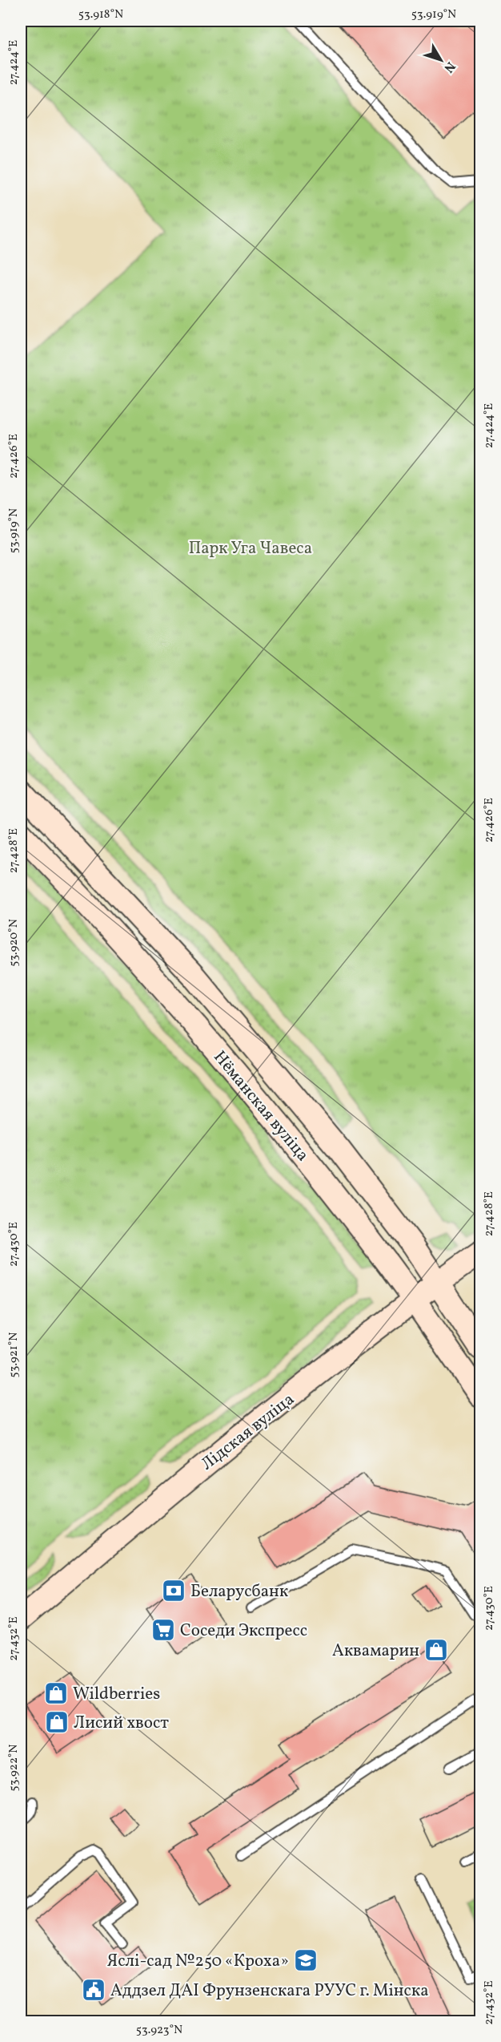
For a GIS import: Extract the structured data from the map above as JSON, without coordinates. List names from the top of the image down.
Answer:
{
  "streets": {
    "main road": ["Нёманская вуліца", "Лідская вуліца"]
  },
  "crossings": [
    ["Нёманская вуліца", "Лідская вуліца"]
  ],
  "parks": ["Парк Уга Чавеса"],
  "places": {
    "bank": ["Беларусбанк"],
    "supermarket": ["Соседи Экспресс"],
    "shop": ["Аквамарин", "Wildberries", "Лисий хвост"],
    "school or university": ["Яслі-сад №250 «Кроха»"],
    "public building": ["Аддзел ДАІ Фрунзенскага РУУС г. Мінска"]
  },
  "north": "bottom right",
  "coordinates": [
    "53.918°N",
    "53.919°N",
    "27.424°E",
    "27.426°E",
    "27.428°E",
    "53.920°N",
    "27.430°E",
    "53.921°N",
    "27.432°E",
    "53.922°N",
    "53.923°N"
  ]
}
